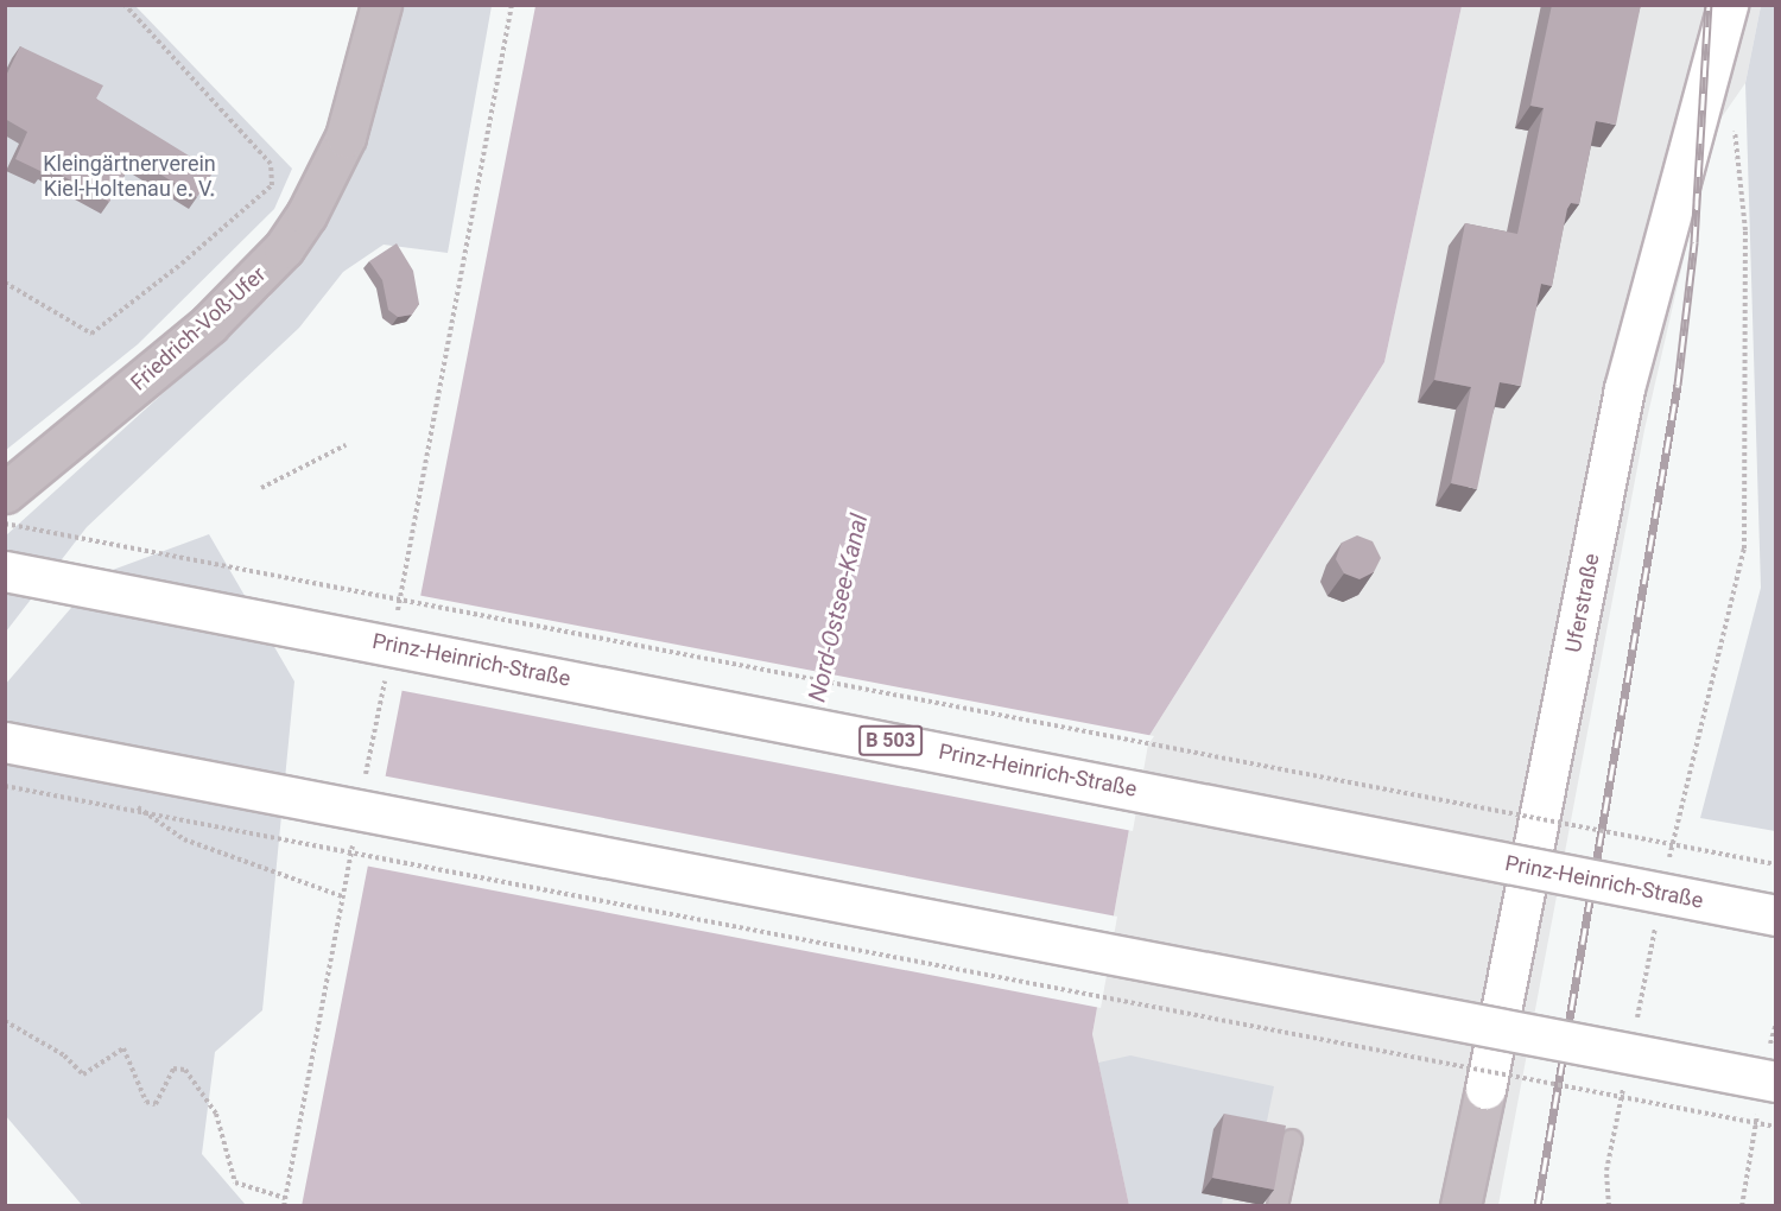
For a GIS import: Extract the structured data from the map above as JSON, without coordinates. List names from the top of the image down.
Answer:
{
  "streets": {
    "main road": ["Uferstraße", "Prinz-Heinrich-Straße", "B 503"],
    "street": ["Friedrich-Voß-Ufer"]
  },
  "water": ["Nord-Ostsee-Kanal"],
  "parks": ["Kleingärtnerverein Kiel-Holtenau e. V."]
}
